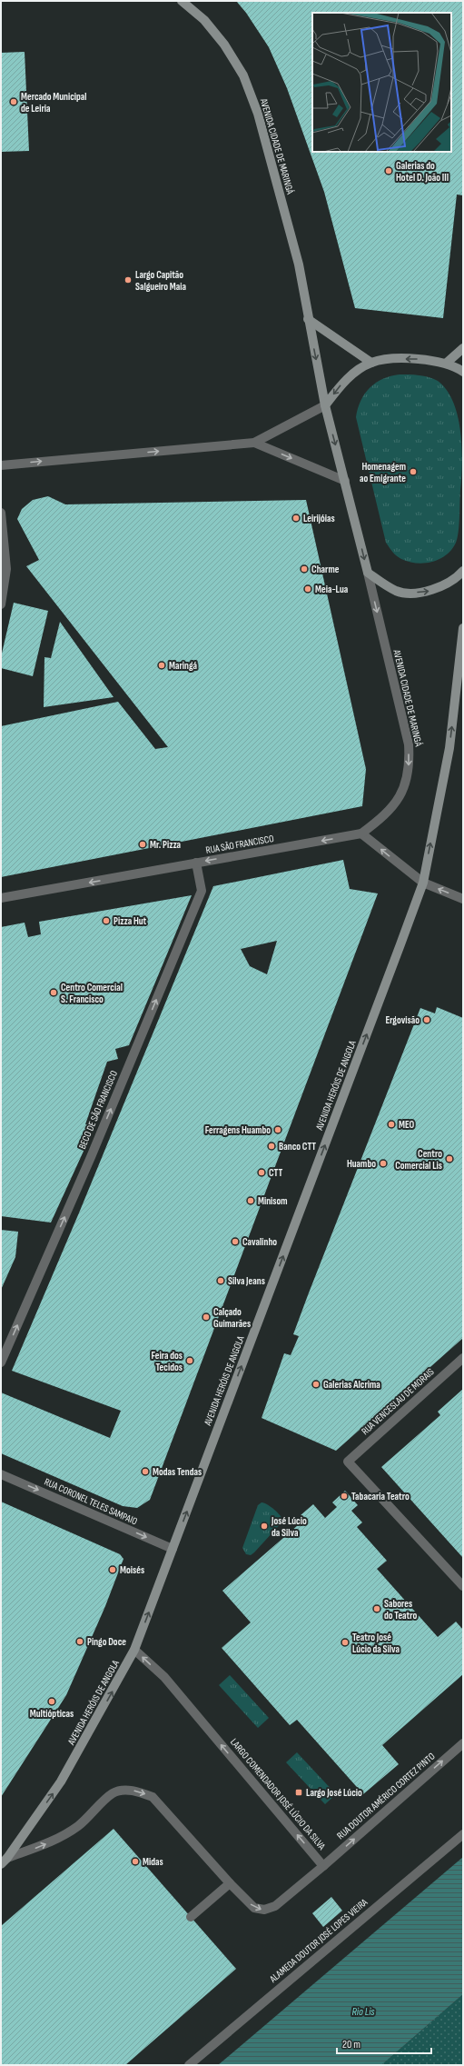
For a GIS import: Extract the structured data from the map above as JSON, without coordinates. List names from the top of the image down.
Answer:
{
  "streets": {
    "main road": ["AVENIDA CIDADE DE MARINGÁ", "AVENIDA HERÓIS DE ANGOLA"],
    "street": [
      "RUA SÃO FRANCISCO",
      "BECO DE SÃO FRANCISCO",
      "RUA VENCESLAU DE MORAIS",
      "RUA CORONEL TELES SAMPAIO",
      "LARGO COMENDADOR JOSÉ LÚCIO DA SILVA",
      "RUA DOUTOR AMÉRICO CORTEZ PINTO",
      "ALAMEDA DOUTOR JOSÉ LOPES VIEIRA"
    ]
  },
  "crossings": [
    ["AVENIDA CIDADE DE MARINGÁ", "RUA SÃO FRANCISCO"],
    ["RUA SÃO FRANCISCO", "BECO DE SÃO FRANCISCO"],
    ["AVENIDA HERÓIS DE ANGOLA", "RUA CORONEL TELES SAMPAIO"],
    ["AVENIDA HERÓIS DE ANGOLA", "LARGO COMENDADOR JOSÉ LÚCIO DA SILVA"],
    ["LARGO COMENDADOR JOSÉ LÚCIO DA SILVA", "RUA DOUTOR AMÉRICO CORTEZ PINTO"]
  ],
  "one_way": [
    "RUA SÃO FRANCISCO",
    "AVENIDA HERÓIS DE ANGOLA",
    "BECO DE SÃO FRANCISCO",
    "RUA CORONEL TELES SAMPAIO",
    "RUA DOUTOR AMÉRICO CORTEZ PINTO"
  ],
  "water": ["Rio Lis"],
  "places": {
    "other": [
      "Mercado Municipal de Leiria",
      "Galerias do Hotel D. João III",
      "Largo Capitão Salgueiro Maia",
      "Homenagem ao Emigrante",
      "Leirijóias",
      "Charme",
      "Meia-Lua",
      "Maringá",
      "Mr. Pizza",
      "Pizza Hut",
      "Centro Comercial S. Francisco",
      "Ergovisão",
      "MEO",
      "Ferragens Huambo",
      "Banco CTT",
      "Centro Comercial Lis",
      "Huambo",
      "CTT",
      "Minisom",
      "Cavalinho",
      "Silva Jeans",
      "Calçado Guimarães",
      "Feira dos Tecidos",
      "Galerias Alcrima",
      "Modas Tendas",
      "Tabacaria Teatro",
      "José Lúcio da Silva",
      "Moisés",
      "Sabores do Teatro",
      "Pingo Doce",
      "Teatro José Lúcio da Silva",
      "Multiópticas",
      "Midas"
    ],
    "transit": ["Largo José Lúcio"]
  },
  "scale_bar": "20 m"
}
